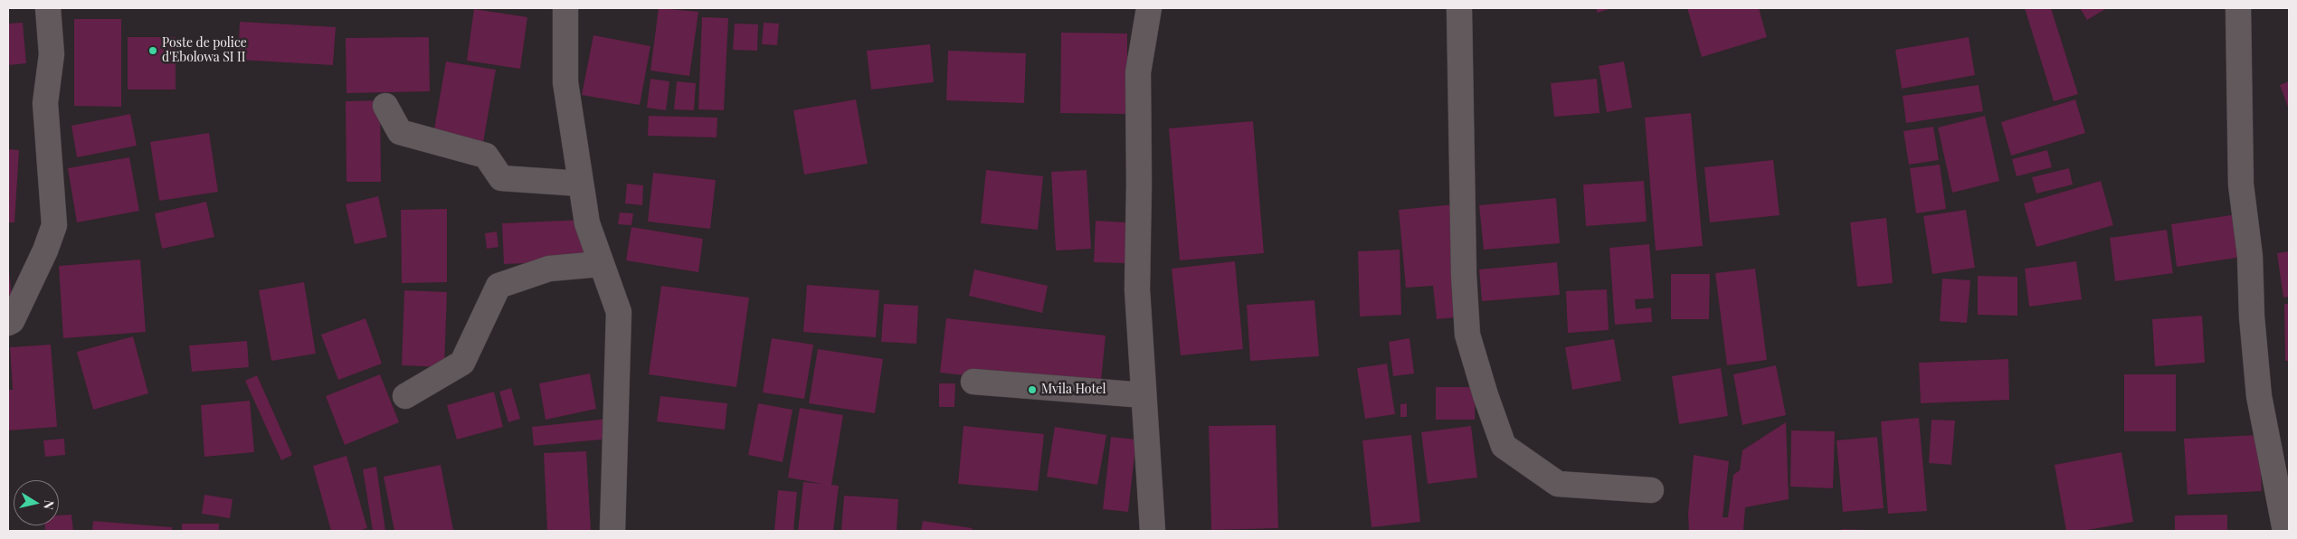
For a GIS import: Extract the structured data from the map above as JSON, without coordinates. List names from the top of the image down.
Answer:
{
  "places": ["Poste de police d'Ebolowa SI II", "Mvila Hotel"],
  "north": "right"
}
